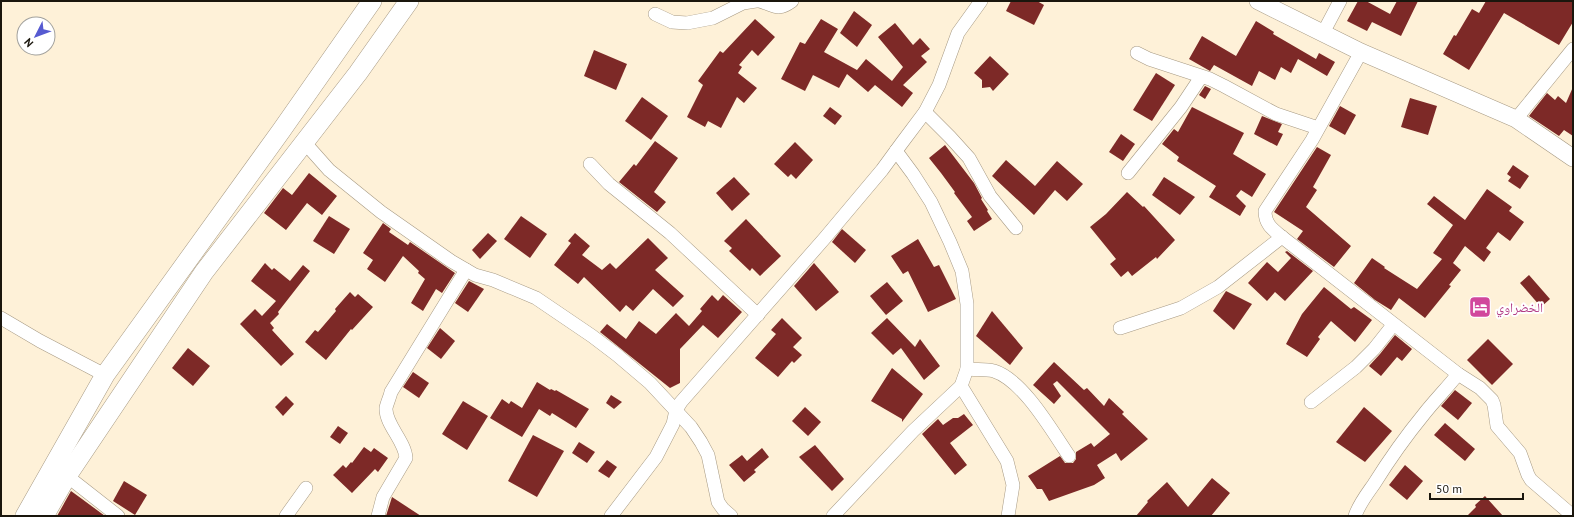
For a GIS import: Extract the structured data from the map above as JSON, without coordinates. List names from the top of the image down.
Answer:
{
  "places": {
    "hotel": ["الخضراوي"]
  },
  "scale_bar": "50 m",
  "north": "bottom left"
}
